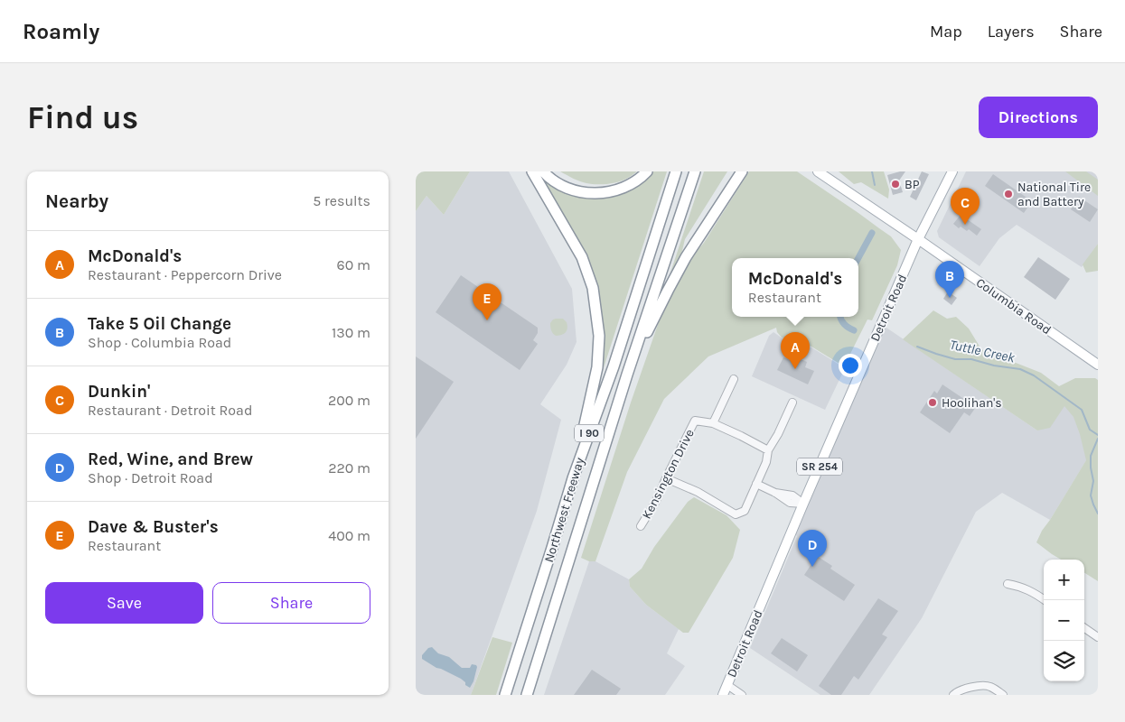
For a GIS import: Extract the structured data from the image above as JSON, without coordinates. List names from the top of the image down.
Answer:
{
  "streets": {
    "highway": ["I 90", "Northwest Freeway"],
    "main road": ["Columbia Road", "Detroit Road", "SR 254"],
    "street": ["Kensington Drive"]
  },
  "crossings": [
    ["Columbia Road", "Detroit Road"]
  ],
  "water": ["Tuttle Creek"],
  "places": ["BP", "National Tire and Battery", "Hoolihan's"],
  "page": {
    "header": "Roamly",
    "nav": ["Map", "Layers", "Share"],
    "buttons": [
      "Directions",
      ["Save", "Share"]
    ],
    "title": "Find us",
    "heading": ["Nearby", "5 results"],
    "pins": [
      "C",
      "B",
      "E",
      "A",
      "D"
    ],
    "list": [
      {
        "mark": "A",
        "name": "McDonald's",
        "note": "Restaurant · Peppercorn Drive",
        "value": "60 m"
      },
      {
        "mark": "B",
        "name": "Take 5 Oil Change",
        "note": "Shop · Columbia Road",
        "value": "130 m"
      },
      {
        "mark": "C",
        "name": "Dunkin'",
        "note": "Restaurant · Detroit Road",
        "value": "200 m"
      },
      {
        "mark": "D",
        "name": "Red, Wine, and Brew",
        "note": "Shop · Detroit Road",
        "value": "220 m"
      },
      {
        "mark": "E",
        "name": "Dave & Buster's",
        "note": "Restaurant",
        "value": "400 m"
      }
    ],
    "popup": ["McDonald's", "Restaurant"],
    "map_buttons": ["+", "−"]
  }
}
